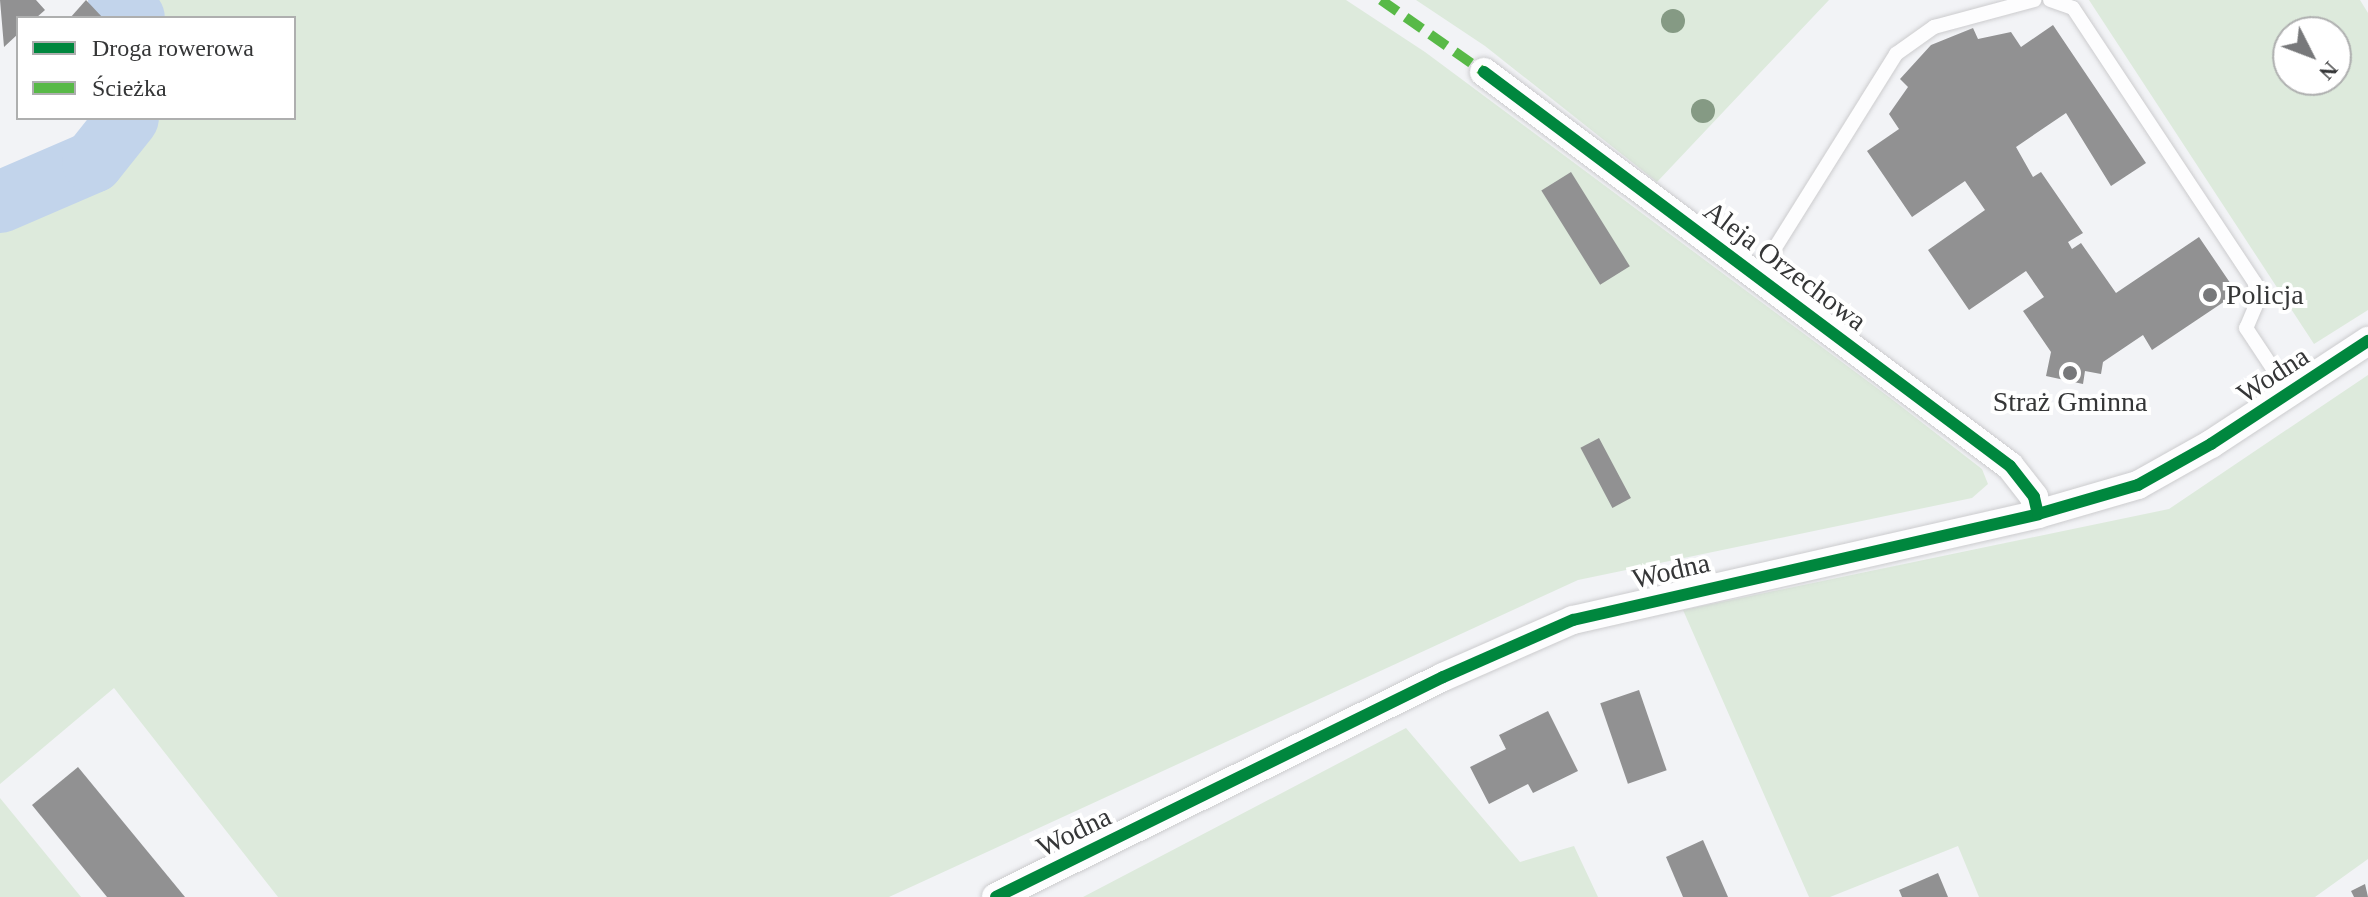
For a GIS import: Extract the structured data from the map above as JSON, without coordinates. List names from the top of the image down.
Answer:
{
  "streets": {
    "street": ["Aleja Orzechowa", "Wodna"]
  },
  "crossings": [
    ["Aleja Orzechowa", "Wodna"]
  ],
  "places": ["Policja", "Straż Gminna"],
  "legend": ["Droga rowerowa", "Ścieżka"],
  "north": "bottom right"
}
